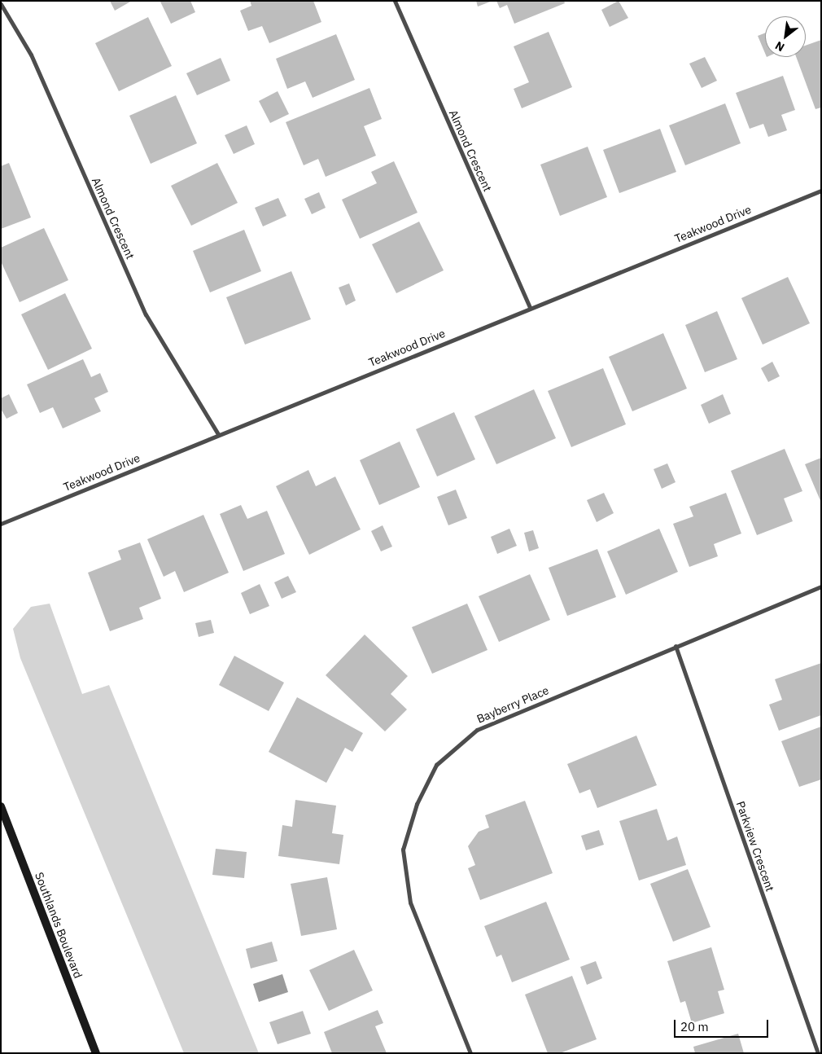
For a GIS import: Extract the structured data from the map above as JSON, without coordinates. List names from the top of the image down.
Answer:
{
  "streets": {
    "main road": ["Southlands Boulevard"],
    "street": [
      "Almond Crescent",
      "Teakwood Drive",
      "Bayberry Place",
      "Parkview Crescent"
    ]
  },
  "crossings": [
    ["Almond Crescent", "Teakwood Drive"],
    ["Bayberry Place", "Parkview Crescent"]
  ],
  "scale_bar": "20 m",
  "north": "bottom left"
}
